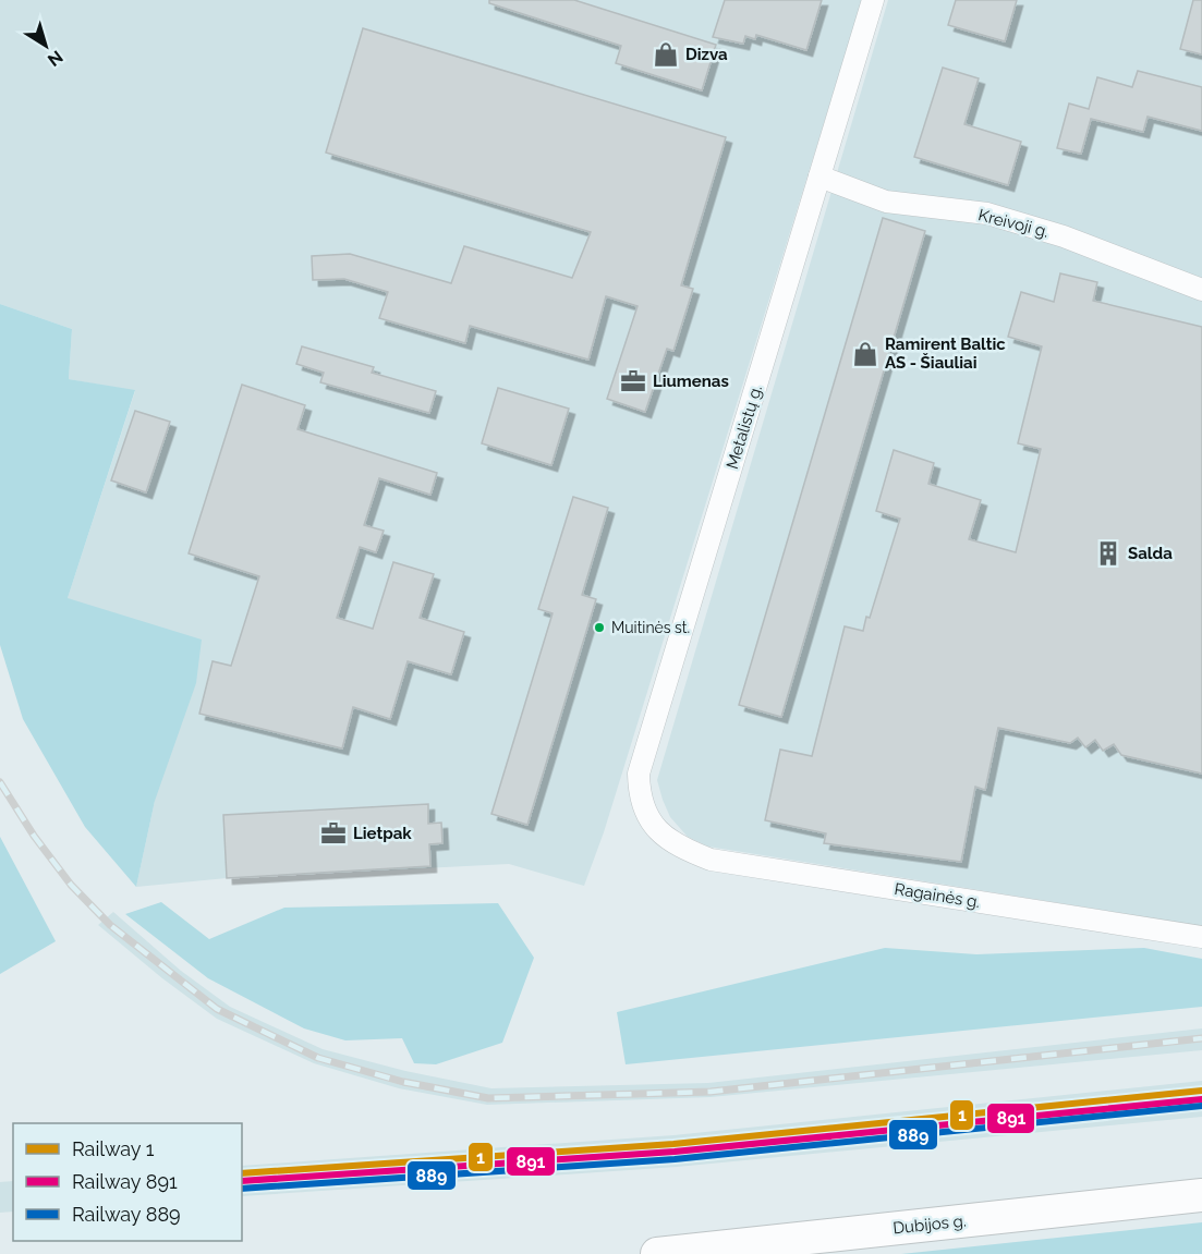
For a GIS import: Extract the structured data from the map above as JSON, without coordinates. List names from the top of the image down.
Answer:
{
  "streets": {
    "main road": ["Dubijos g."],
    "street": ["Kreivoji g.", "Metalistų g.", "Ragainės g."]
  },
  "crossings": [
    ["Kreivoji g.", "Metalistų g."],
    ["Metalistų g.", "Ragainės g."]
  ],
  "places": {
    "shop": ["Dizva", "Ramirent Baltic AS - Šiauliai"],
    "office": ["Liumenas", "Lietpak"],
    "building": ["Salda"],
    "other": ["Muitinės st."]
  },
  "lines": ["rail line 1", "rail line 891", "rail line 889"],
  "legend": ["Railway 1", "Railway 891", "Railway 889"],
  "north": "bottom right"
}
